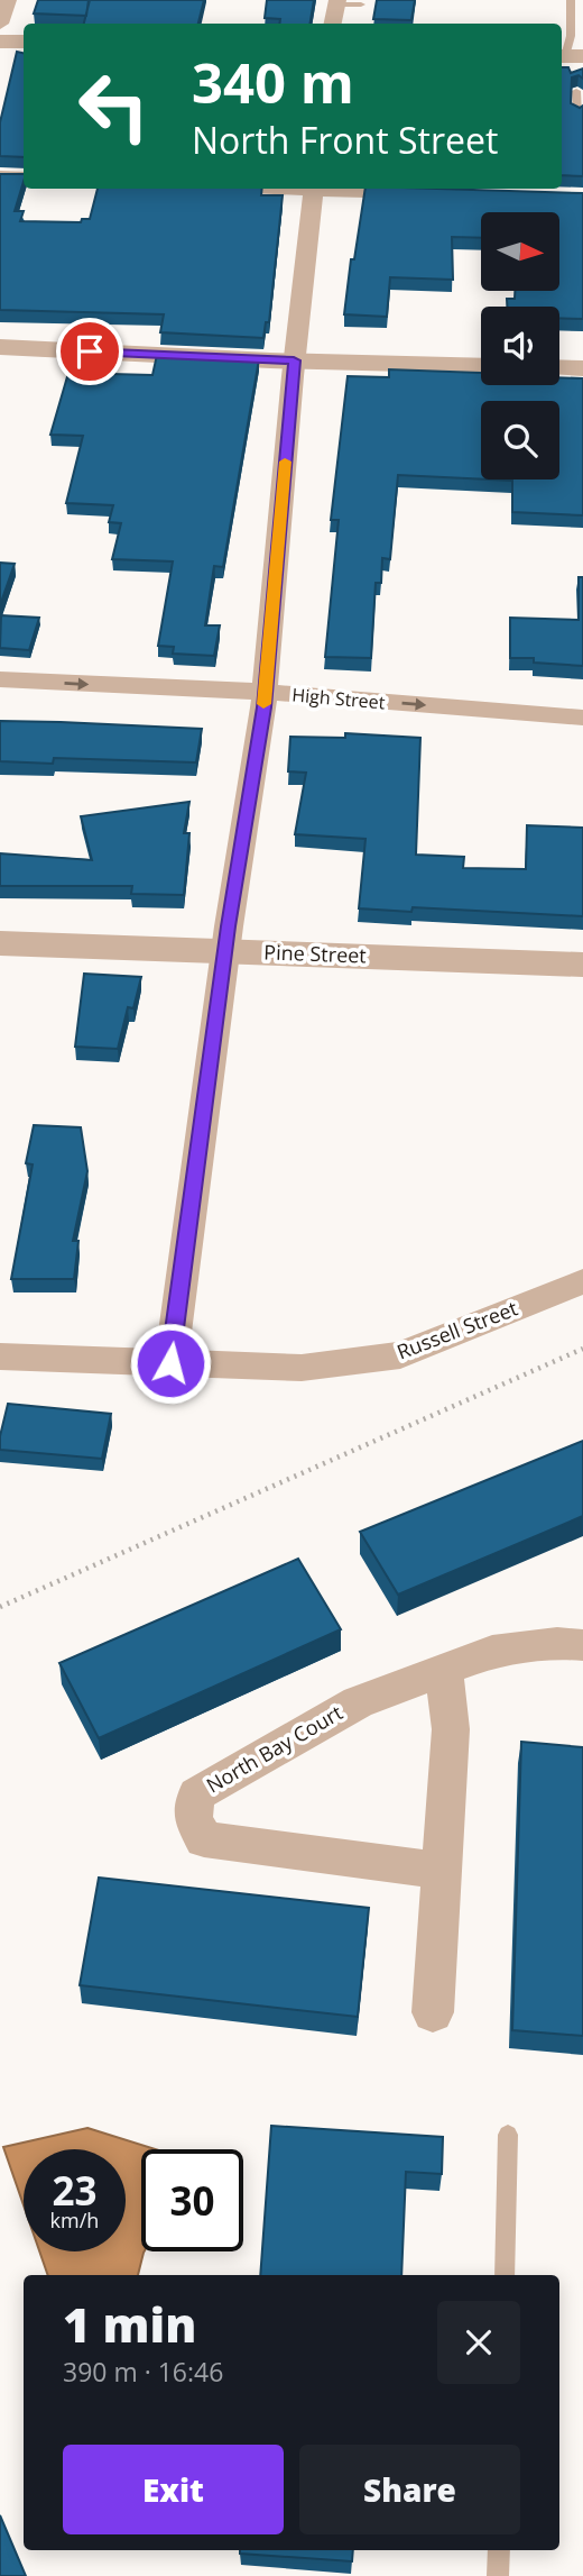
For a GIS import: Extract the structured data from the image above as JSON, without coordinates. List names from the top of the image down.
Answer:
{
  "streets": {
    "street": [
      "High Street",
      "Pine Street",
      "Russell Street",
      "North Bay Court"
    ]
  },
  "one_way": ["High Street"],
  "north": "right",
  "page": {
    "turn": ["340 m", "North Front Street"],
    "speed": "23 km/h",
    "limit": "30",
    "heading": ["1 min", "390 m · 16:46"],
    "buttons": ["Exit", "Share"]
  }
}
